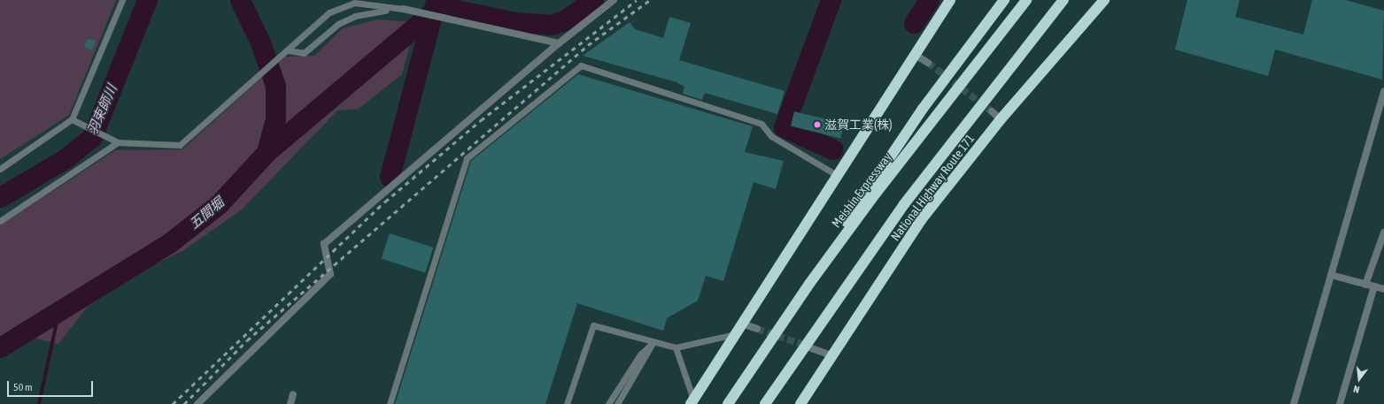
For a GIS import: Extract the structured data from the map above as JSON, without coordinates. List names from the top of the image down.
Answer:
{
  "streets": {
    "highway": ["National Highway Route 171", "Meishin Expressway"]
  },
  "water": ["羽束師川", "五間堀"],
  "places": ["滋賀工業(株)"],
  "scale_bar": "50 m",
  "north": "bottom"
}
